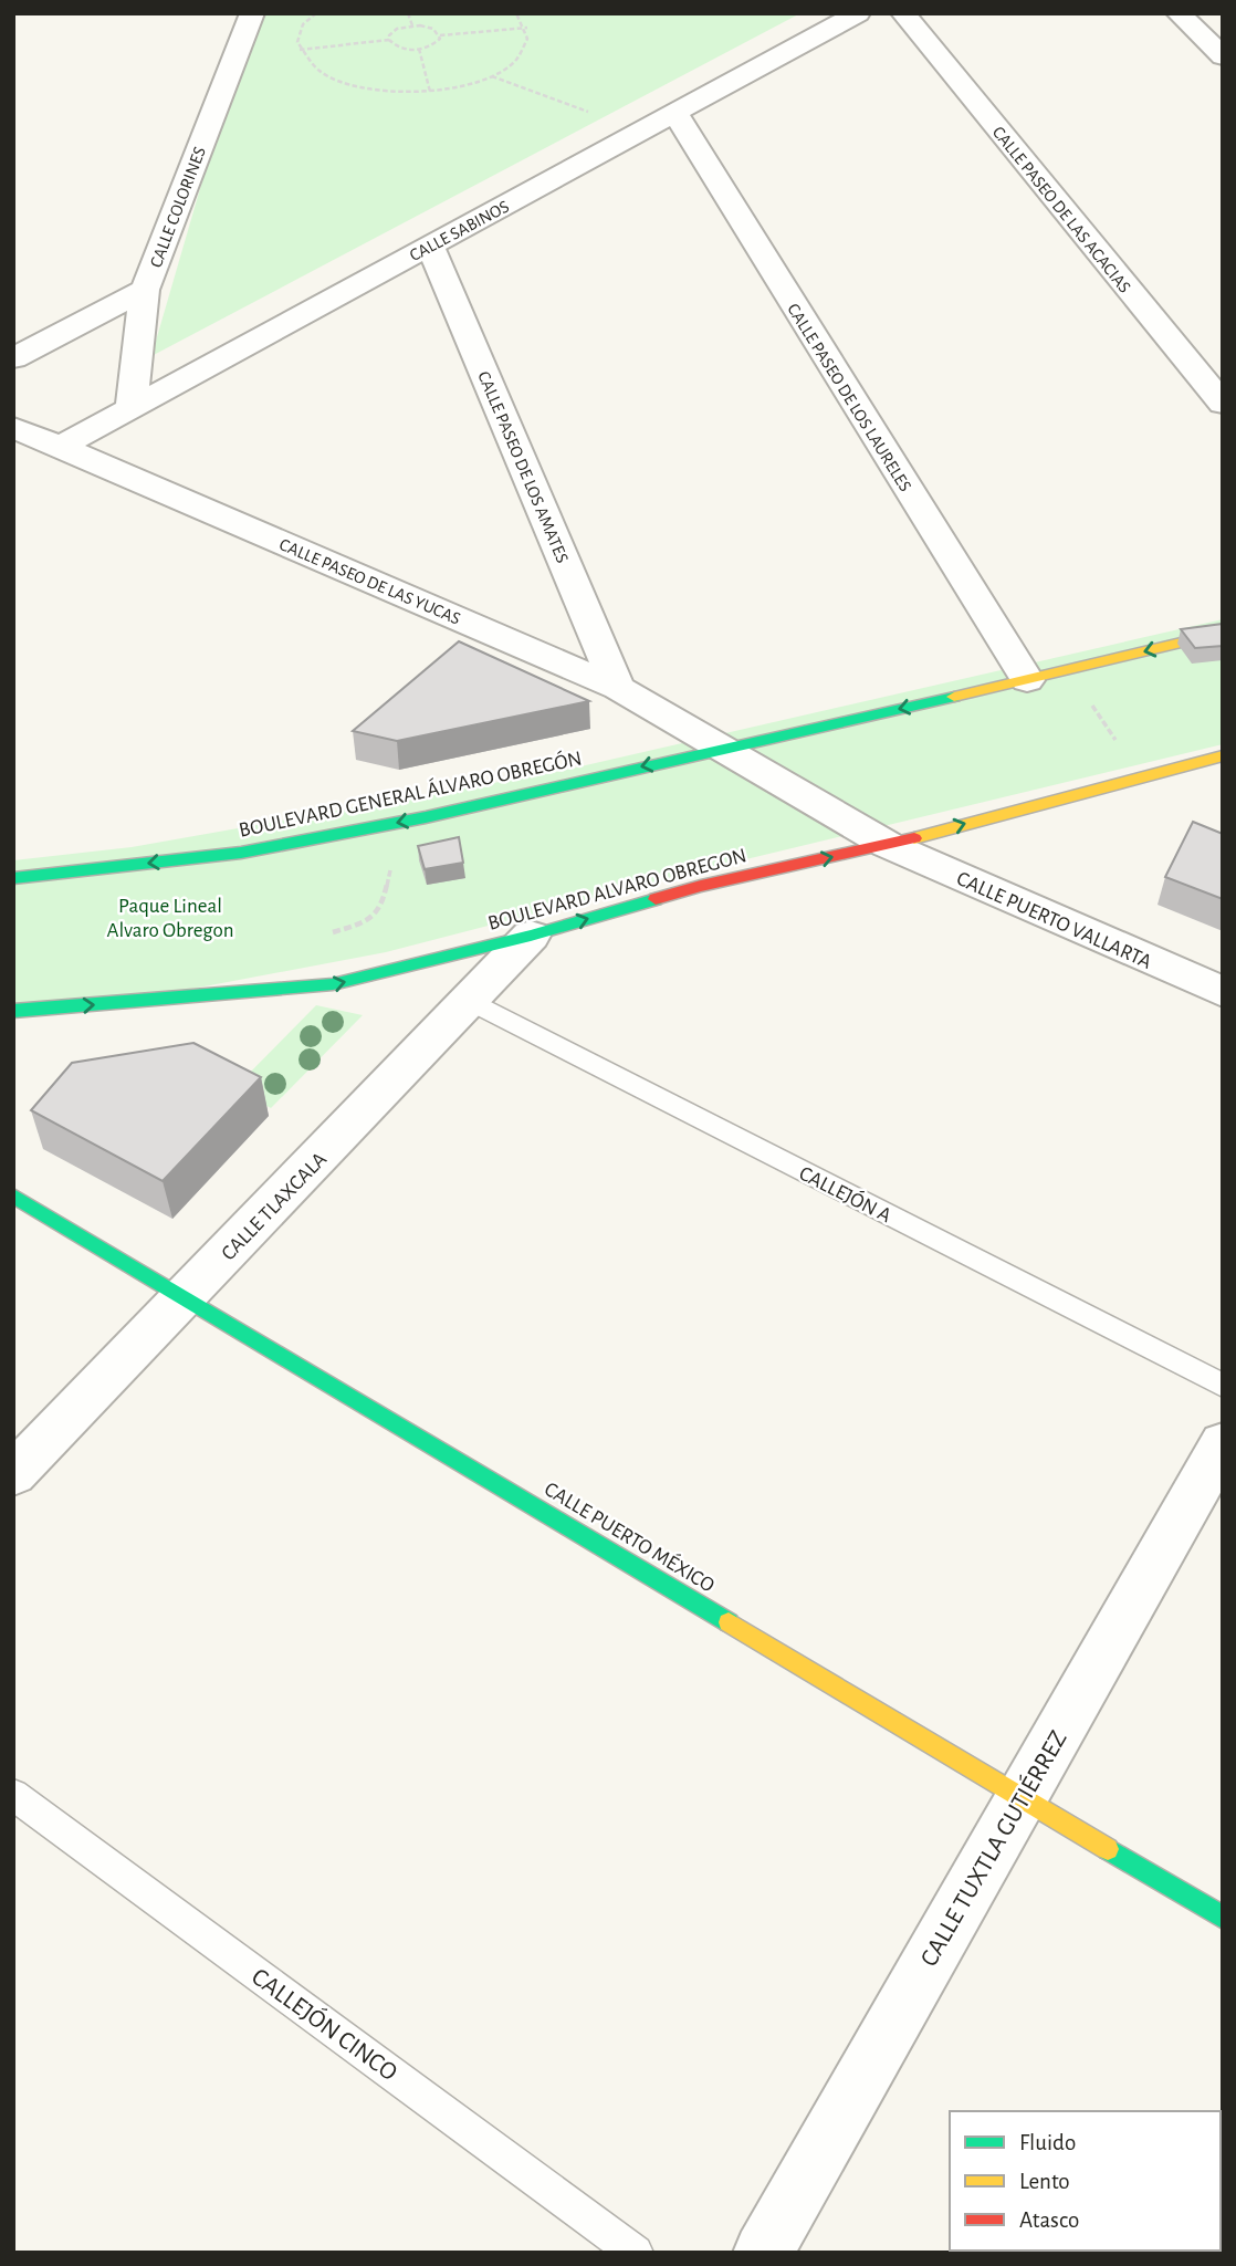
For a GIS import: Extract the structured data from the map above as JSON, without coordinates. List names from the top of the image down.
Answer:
{
  "streets": {
    "main road": ["BOULEVARD GENERAL ÁLVARO OBREGÓN", "BOULEVARD ALVARO OBREGON", "CALLE PUERTO MÉXICO"],
    "street": [
      "CALLE COLORINES",
      "CALLE PASEO DE LAS ACACIAS",
      "CALLE SABINOS",
      "CALLE PASEO DE LOS LAURELES",
      "CALLE PASEO DE LOS AMATES",
      "CALLE PASEO DE LAS YUCAS",
      "CALLE PUERTO VALLARTA",
      "CALLE TLAXCALA",
      "CALLE TUXTLA GUTIÉRREZ"
    ],
    "lane": ["CALLEJÓN A", "CALLEJÓN CINCO"]
  },
  "crossings": [
    ["CALLE COLORINES", "CALLE SABINOS"],
    ["CALLE SABINOS", "CALLE PASEO DE LOS LAURELES"],
    ["CALLE SABINOS", "CALLE PASEO DE LOS AMATES"],
    ["CALLE SABINOS", "CALLE PASEO DE LAS YUCAS"],
    ["CALLE PASEO DE LOS AMATES", "CALLE PASEO DE LAS YUCAS"],
    ["CALLE PASEO DE LAS YUCAS", "BOULEVARD GENERAL ÁLVARO OBREGÓN"],
    ["CALLE PASEO DE LAS YUCAS", "CALLE PUERTO VALLARTA"],
    ["BOULEVARD GENERAL ÁLVARO OBREGÓN", "CALLE PUERTO VALLARTA"],
    ["BOULEVARD ALVARO OBREGON", "CALLE PUERTO VALLARTA"],
    ["BOULEVARD ALVARO OBREGON", "CALLE TLAXCALA"],
    ["CALLEJÓN A", "CALLE TLAXCALA"],
    ["CALLE TLAXCALA", "CALLE PUERTO MÉXICO"],
    ["CALLE PUERTO MÉXICO", "CALLE TUXTLA GUTIÉRREZ"]
  ],
  "one_way": ["BOULEVARD GENERAL ÁLVARO OBREGÓN"],
  "parks": ["Paque Lineal Alvaro Obregon"],
  "legend": ["Fluido", "Lento", "Atasco"]
}
